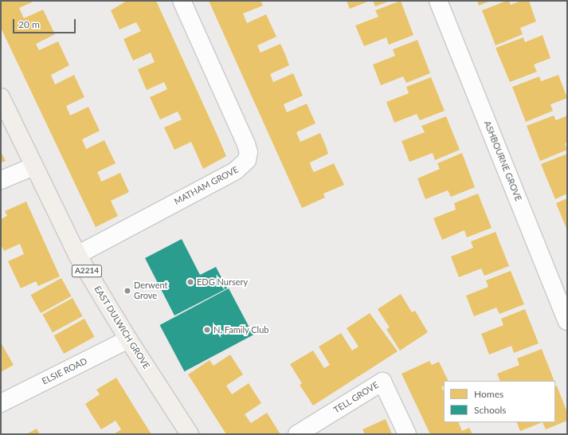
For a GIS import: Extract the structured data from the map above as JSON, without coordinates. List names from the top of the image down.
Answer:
{
  "streets": {
    "main road": ["A2214", "EAST DULWICH GROVE"],
    "street": [
      "ASHBOURNE GROVE",
      "MATHAM GROVE",
      "ELSIE ROAD",
      "TELL GROVE"
    ]
  },
  "crossings": [
    ["MATHAM GROVE", "EAST DULWICH GROVE"],
    ["EAST DULWICH GROVE", "ELSIE ROAD"]
  ],
  "places": ["EDG Nursery", "Derwent Grove", "N. Family Club"],
  "legend": ["Homes", "Schools"],
  "scale_bar": "20 m"
}
